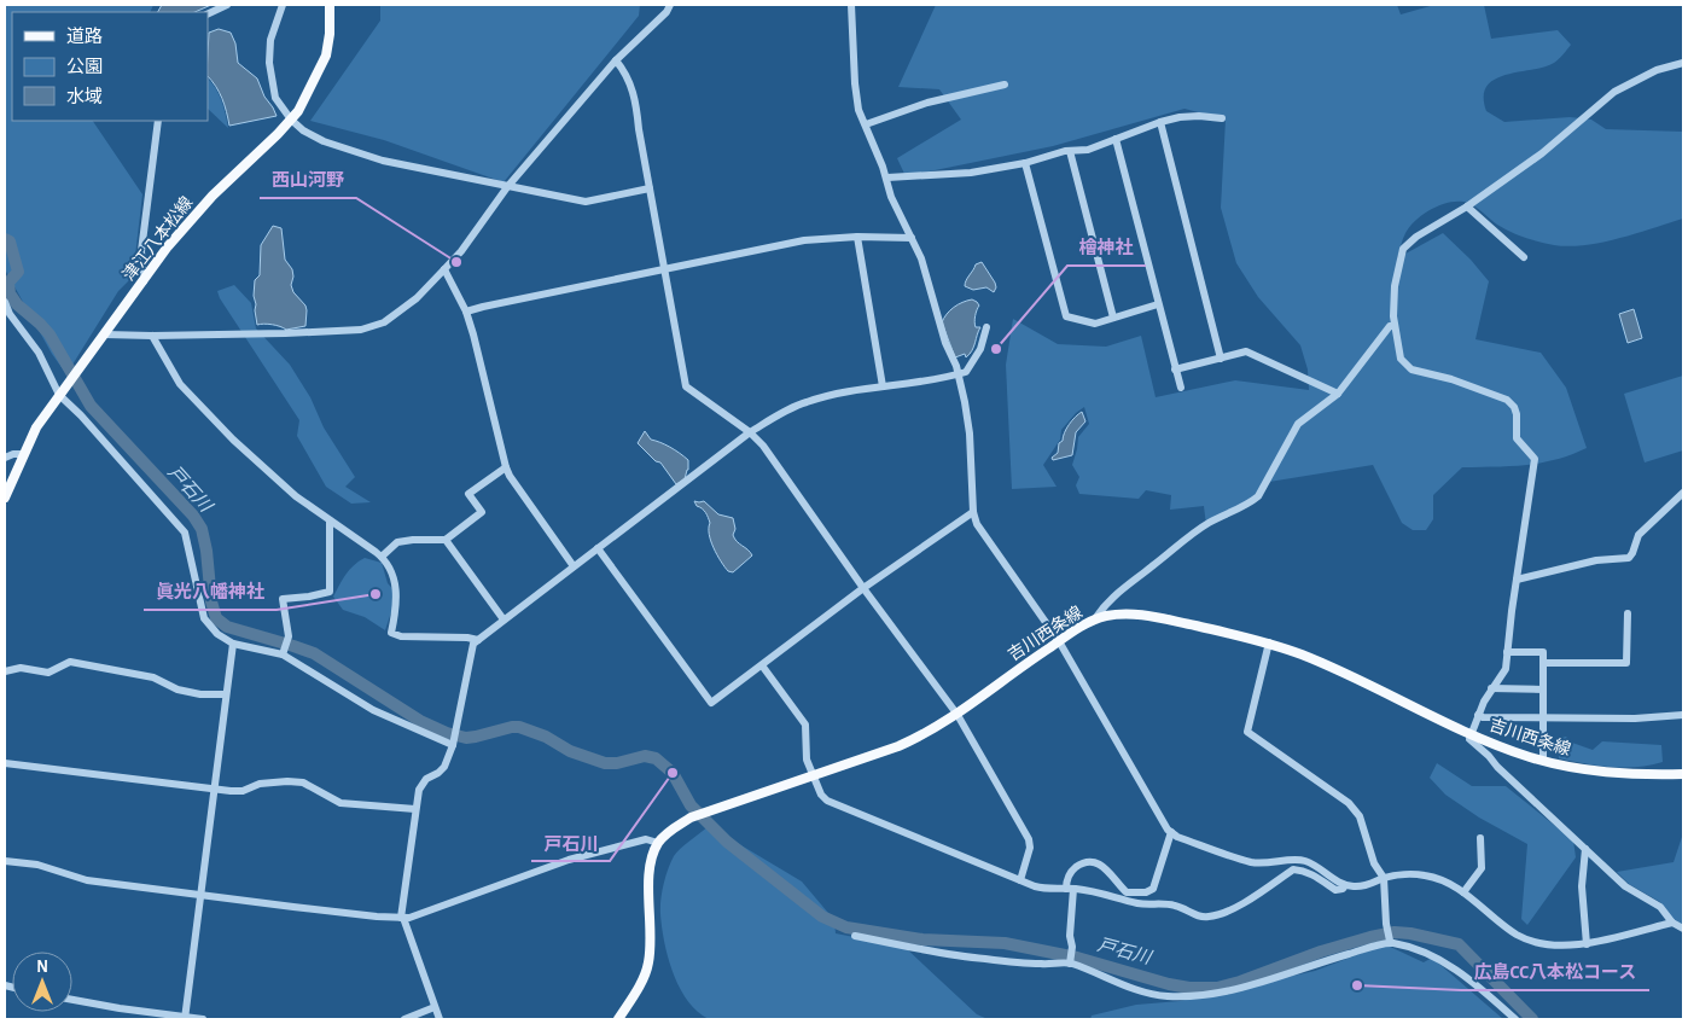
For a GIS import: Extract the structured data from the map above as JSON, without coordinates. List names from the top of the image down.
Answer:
{
  "streets": {
    "main road": ["津江八本松線", "吉川西条線"]
  },
  "water": ["戸石川"],
  "places": [
    "西山河野",
    "檜神社",
    "眞光八幡神社",
    "戸石川",
    "広島CC八本松コース"
  ],
  "legend": ["道路", "公園", "水域"],
  "north": "top"
}
